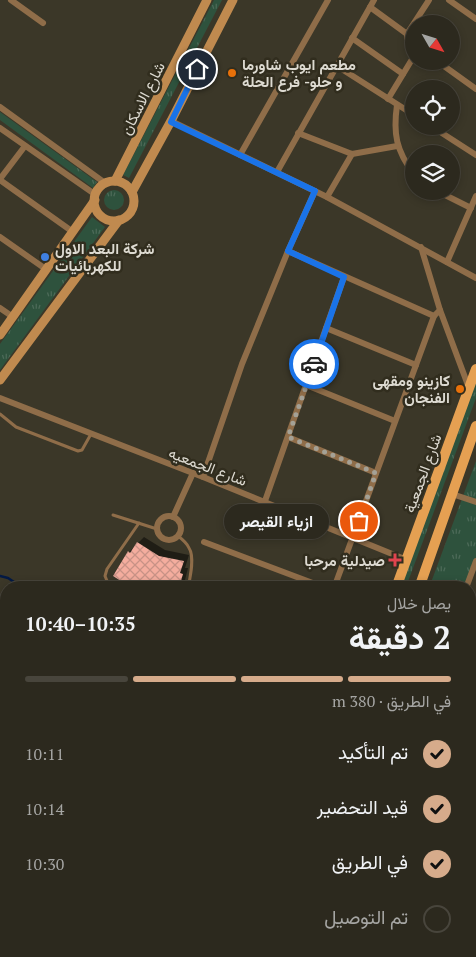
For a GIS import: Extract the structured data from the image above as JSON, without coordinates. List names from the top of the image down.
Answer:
{
  "streets": {
    "main road": ["شارع الاسكان", "شارع الجمعية"],
    "street": ["شارع الجمعيه"]
  },
  "crossings": [
    ["شارع الجمعيه", "شارع الجمعية"]
  ],
  "places": {
    "other": [
      "مطعم ايوب شاورما و حلو- فرع الحلة",
      "شركة البعد الاول للكهربائيات",
      "كازينو ومقهى الفنجان",
      "ازياء القيصر"
    ],
    "health": ["صيدلية مرحبا"]
  },
  "north": "bottom right",
  "page": {
    "bubble": "ازياء القيصر",
    "heading": ["2 دقيقة", "يصل خلال", "10:35–10:40"],
    "bar": "في الطريق · 380 m",
    "list": [
      ["تم التأكيد", "10:11"],
      ["قيد التحضير", "10:14"],
      ["في الطريق", "10:30"],
      "تم التوصيل"
    ]
  }
}
